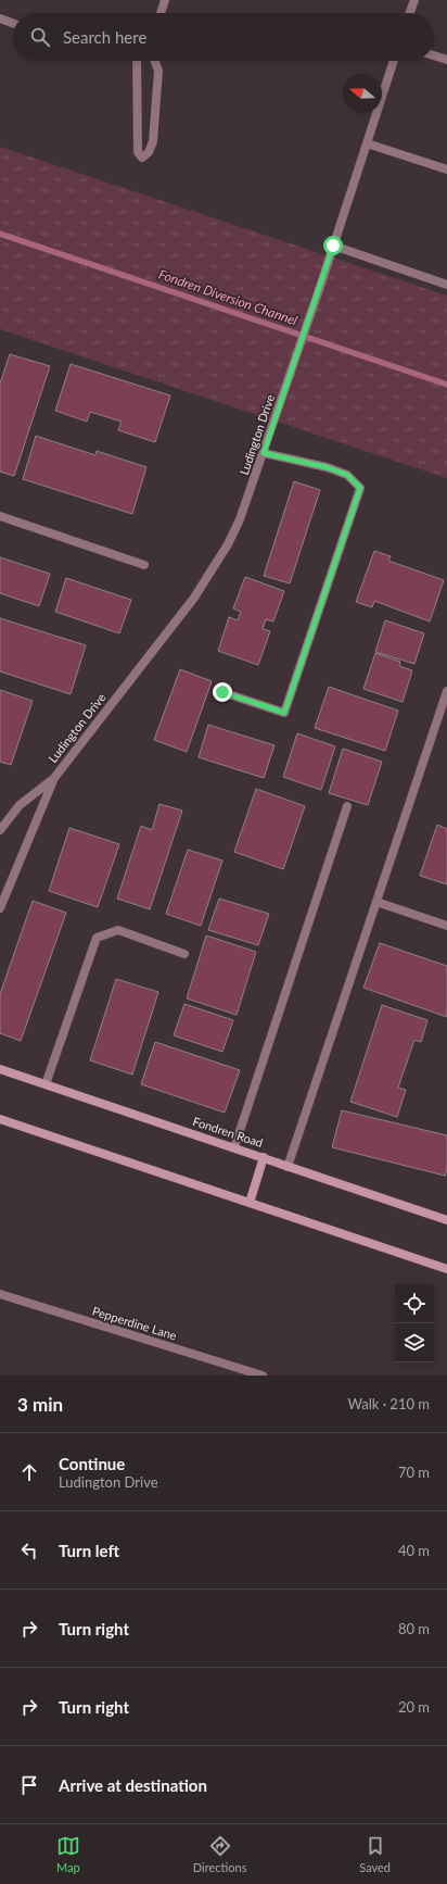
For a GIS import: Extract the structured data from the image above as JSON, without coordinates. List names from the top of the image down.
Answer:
{
  "streets": {
    "main road": ["Fondren Road"],
    "street": ["Ludington Drive", "Pepperdine Lane"]
  },
  "water": ["Fondren Diversion Channel"],
  "north": "left",
  "page": {
    "search": "Search here",
    "heading": ["3 min", "Walk · 210 m"],
    "list": [
      ["Continue", "Ludington Drive", "70 m"],
      ["Turn left", "40 m"],
      ["Turn right", "80 m"],
      ["Turn right", "20 m"],
      "Arrive at destination"
    ],
    "nav": ["Map", "Directions", "Saved"]
  }
}
